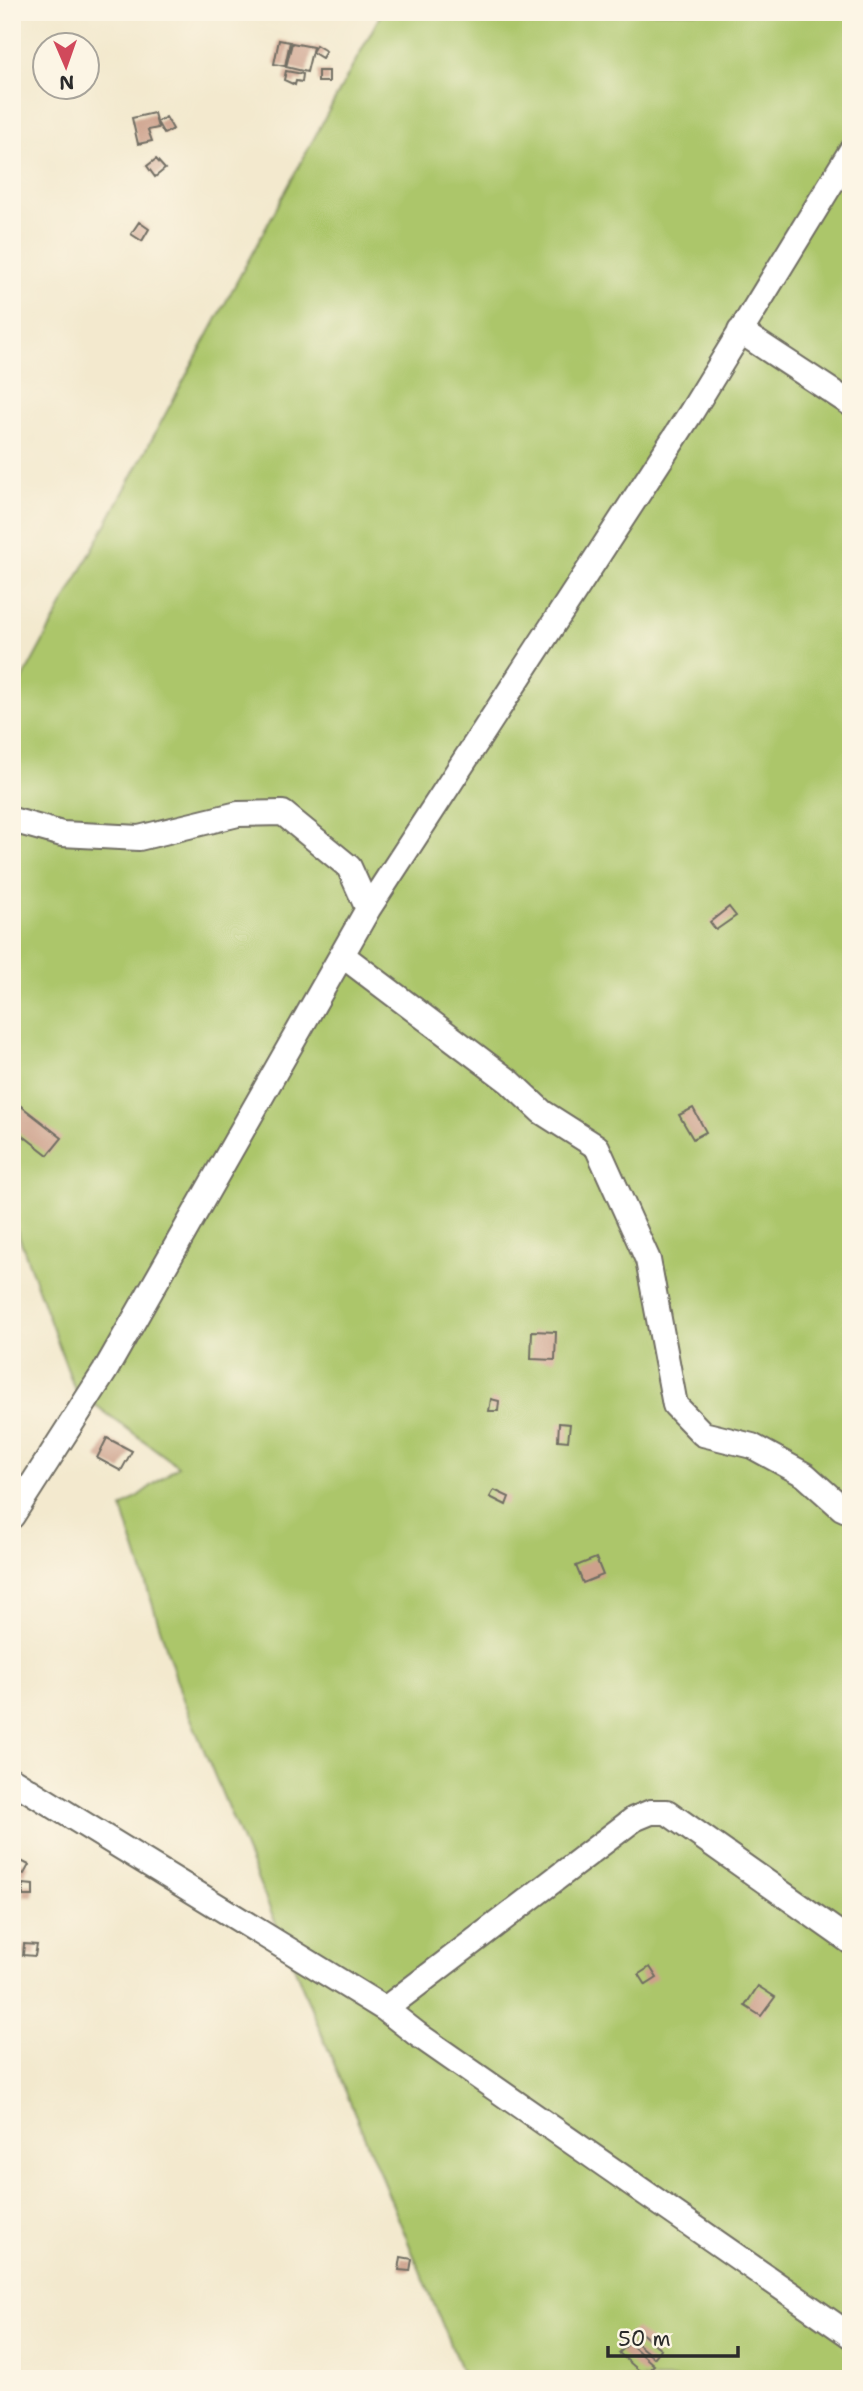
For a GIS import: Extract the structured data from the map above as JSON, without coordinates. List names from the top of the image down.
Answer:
{
  "scale_bar": "50 m",
  "north": "bottom"
}
